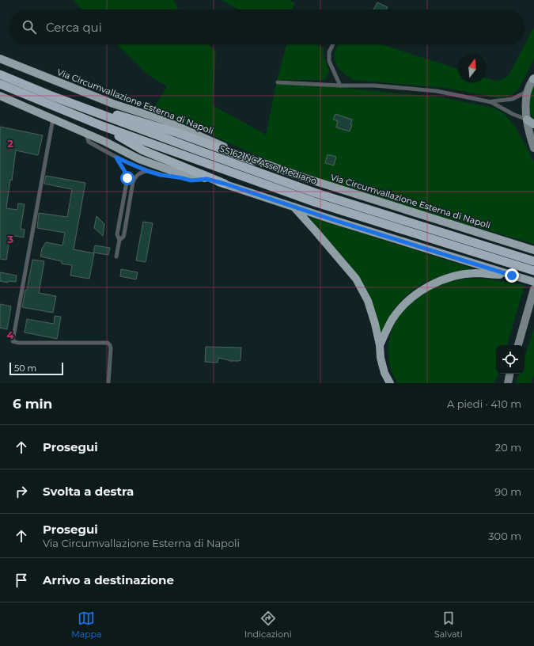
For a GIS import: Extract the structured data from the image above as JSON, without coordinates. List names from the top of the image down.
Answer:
{
  "streets": {
    "highway": ["SS162 NC Asse Mediano"],
    "main road": ["Via Circumvallazione Esterna di Napoli"]
  },
  "scale_bar": "50 m",
  "north": "top",
  "page": {
    "search": "Cerca qui",
    "scale": "50 m",
    "heading": ["6 min", "A piedi · 410 m"],
    "list": [
      ["Prosegui", "20 m"],
      ["Svolta a destra", "90 m"],
      ["Prosegui", "Via Circumvallazione Esterna di Napoli", "300 m"],
      "Arrivo a destinazione"
    ],
    "nav": ["Mappa", "Indicazioni", "Salvati"]
  },
  "grid": {
    "rows": ["2", "3", "4"]
  }
}
